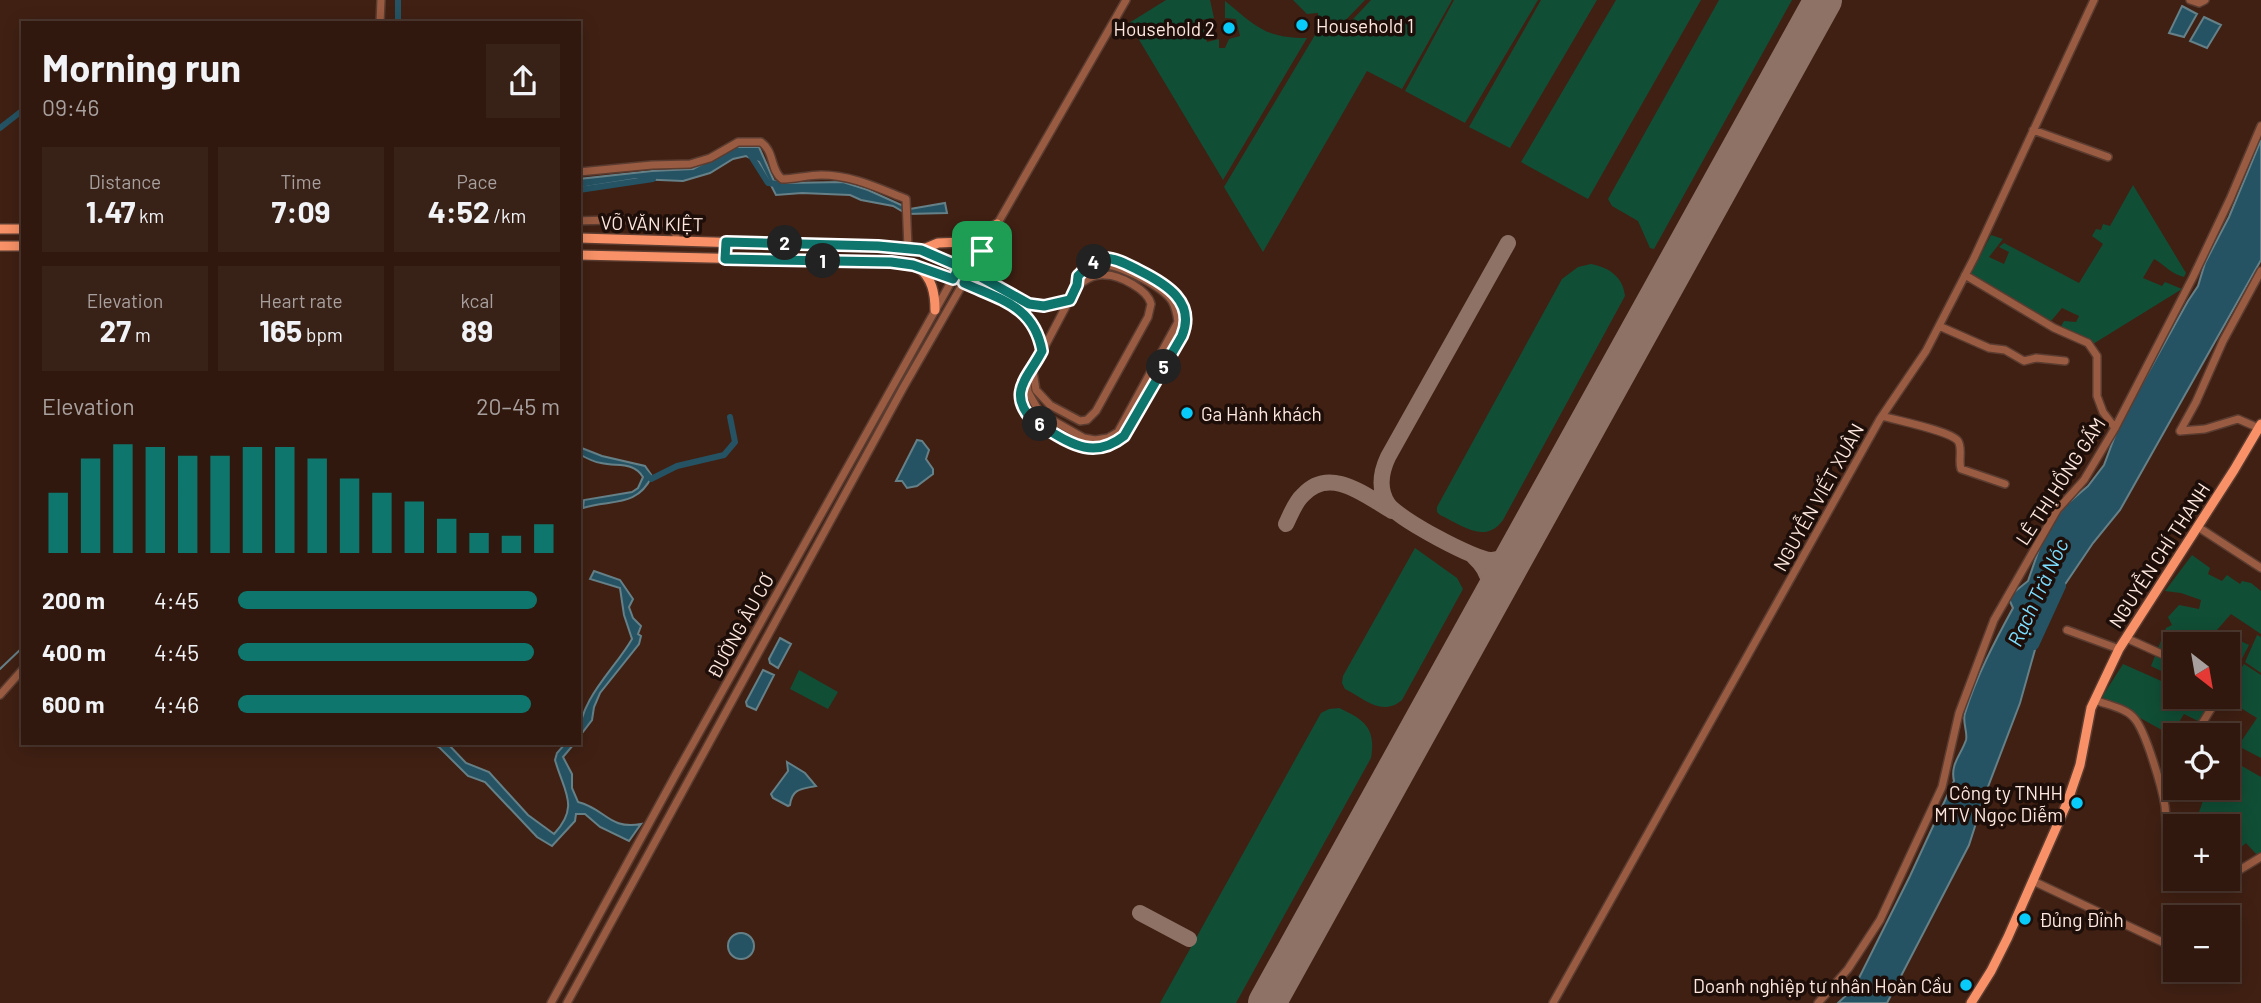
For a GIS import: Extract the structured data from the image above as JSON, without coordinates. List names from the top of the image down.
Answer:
{
  "streets": {
    "main road": ["VÕ VĂN KIỆT", "NGUYỄN CHÍ THANH"],
    "street": ["LÊ THỊ HỒNG GẤM", "NGUYỄN VIẾT XUÂN", "ĐƯỜNG ÂU CƠ"]
  },
  "crossings": [
    ["VÕ VĂN KIỆT", "ĐƯỜNG ÂU CƠ"]
  ],
  "water": ["Rạch Trà Nóc"],
  "places": [
    "Household 1",
    "Household 2",
    "Ga Hành khách",
    "Công ty TNHH MTV Ngọc Diễm",
    "Đủng Đỉnh",
    "Doanh nghiệp tư nhân Hoàn Cầu"
  ],
  "north": "bottom right",
  "page": {
    "heading": ["Morning run", "09:46"],
    "stats": [
      ["Distance", "1.47 km"],
      ["Time", "7:09"],
      ["Pace", "4:52 /km"],
      ["Elevation", "27 m"],
      ["Heart rate", "165 bpm"],
      ["kcal", "89"]
    ],
    "pins": [
      "2",
      "1",
      "4",
      "5",
      "6"
    ],
    "chart": ["Elevation", "20–45 m"],
    "list": [
      {
        "name": "200 m",
        "note": "4:45"
      },
      {
        "name": "400 m",
        "note": "4:45"
      },
      {
        "name": "600 m",
        "note": "4:46"
      }
    ],
    "map_buttons": ["+", "−"]
  }
}
